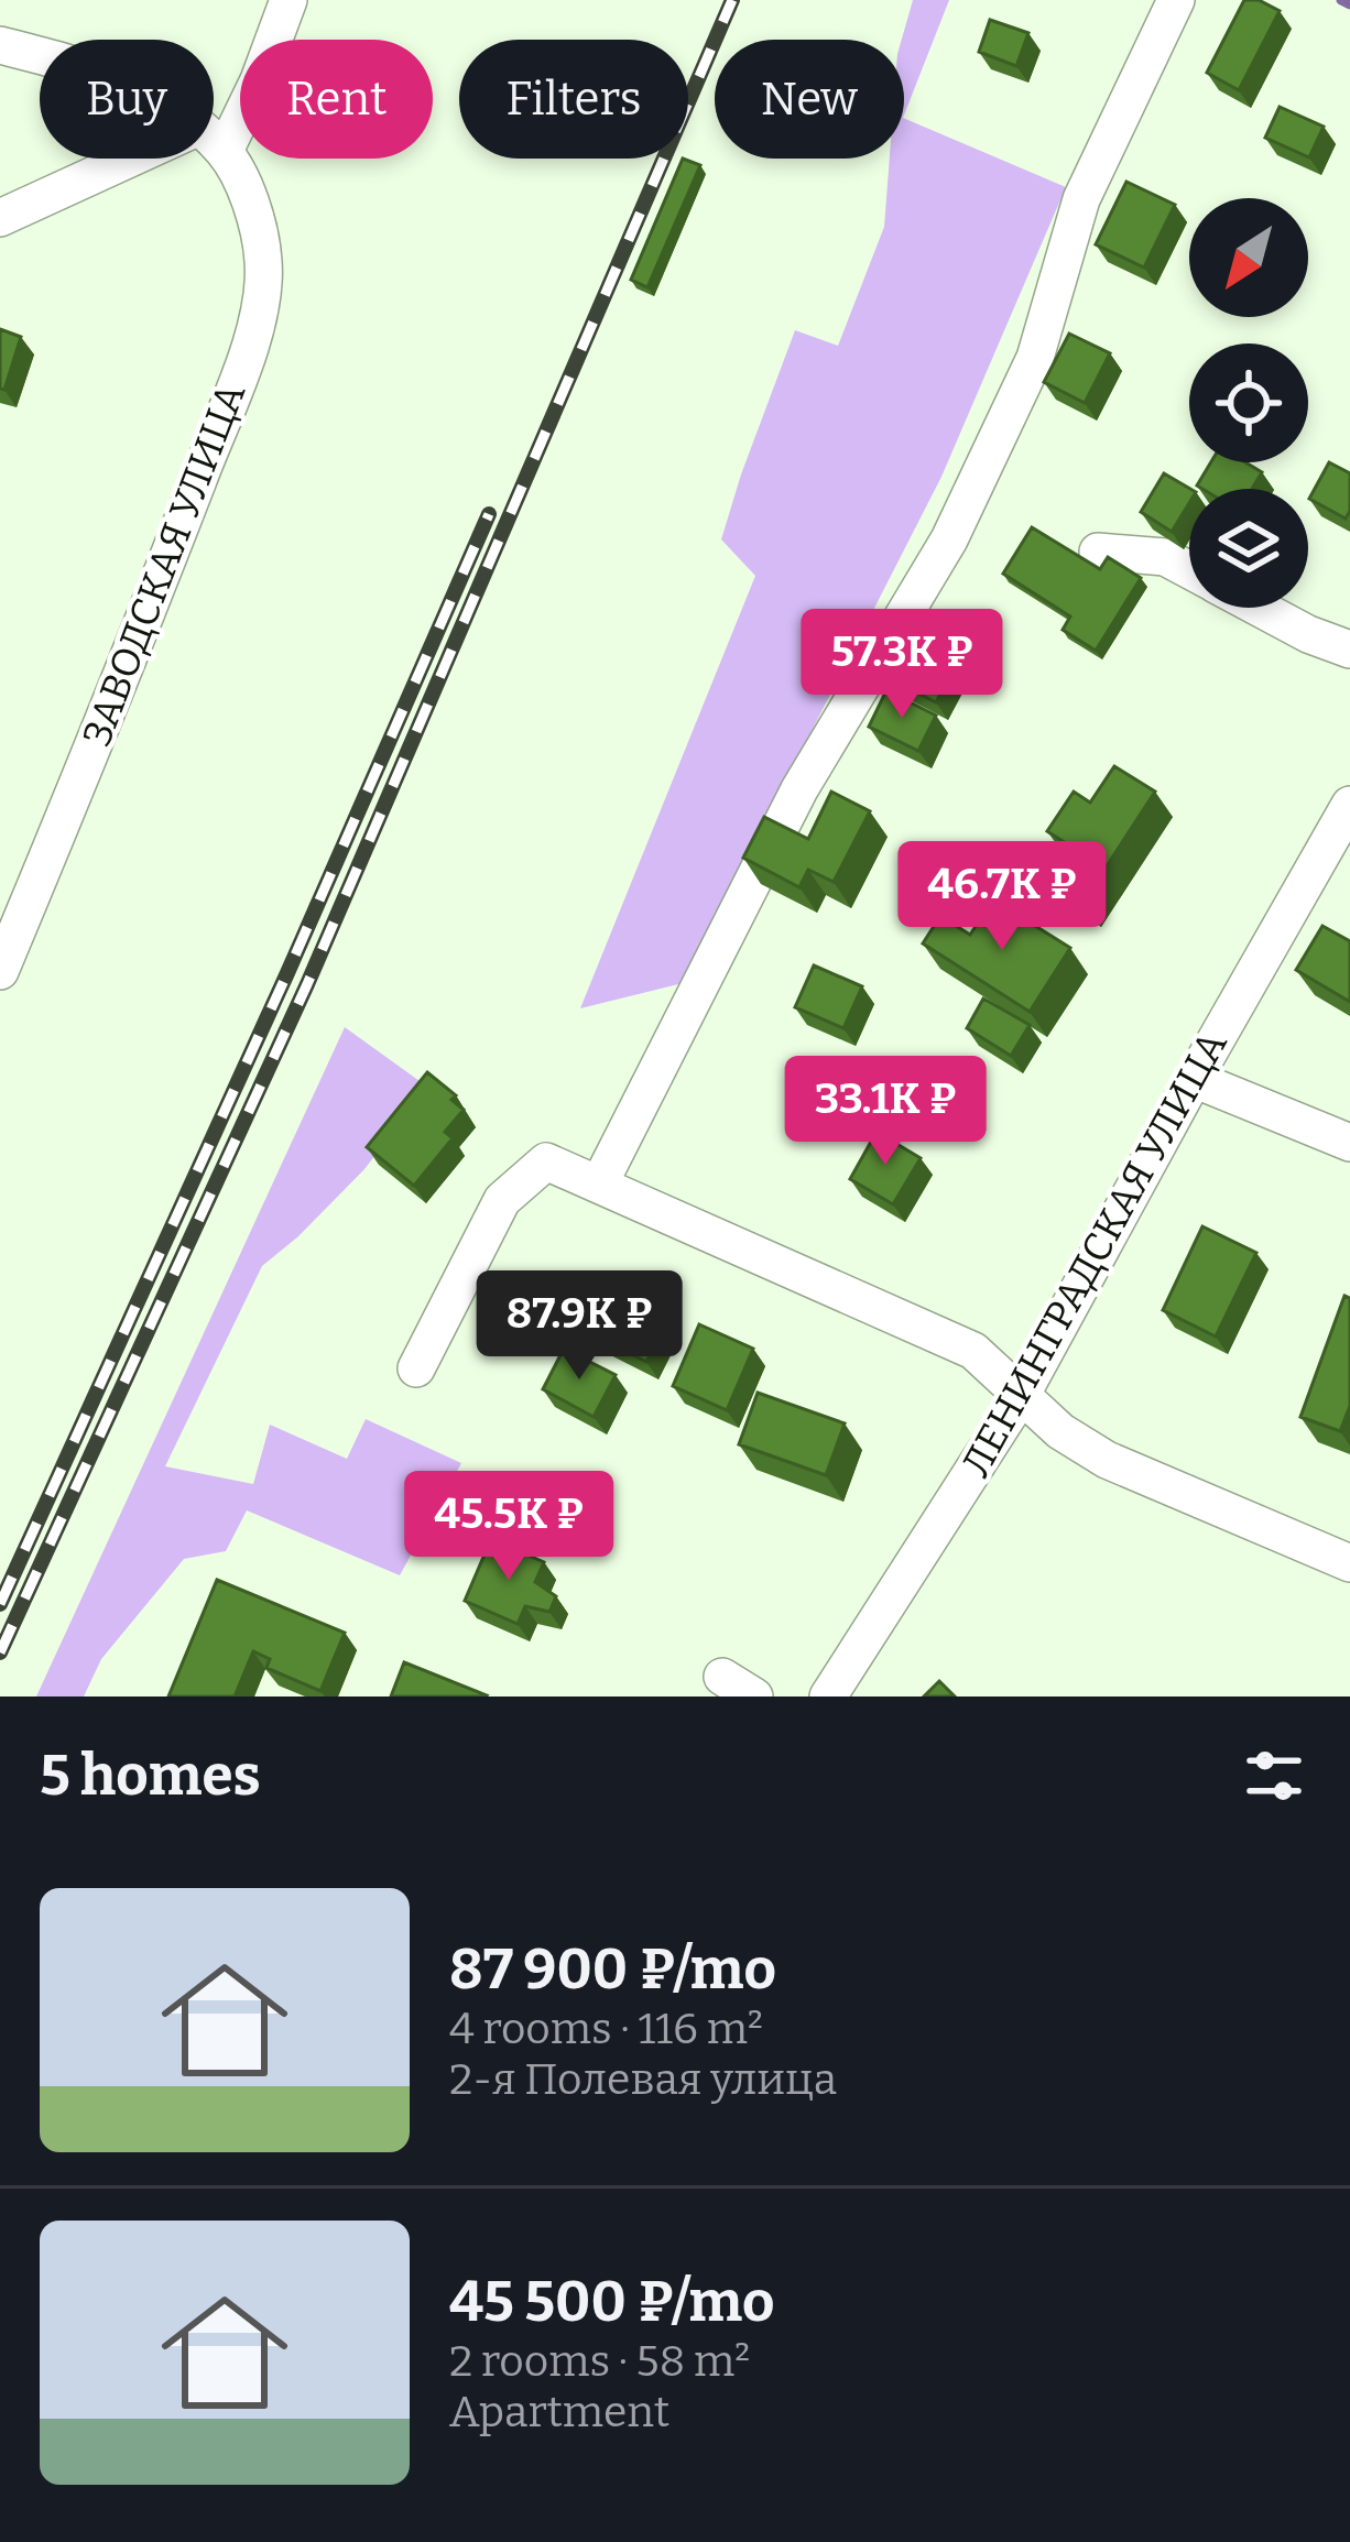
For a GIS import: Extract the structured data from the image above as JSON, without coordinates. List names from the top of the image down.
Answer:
{
  "streets": {
    "street": ["ЗАВОДСКАЯ УЛИЦА", "ЛЕНИНГРАДСКАЯ УЛИЦА"]
  },
  "north": "bottom left",
  "page": {
    "chip": [
      "Buy",
      "Rent",
      "Filters",
      "New"
    ],
    "price": [
      "57.3K ₽",
      "46.7K ₽",
      "33.1K ₽",
      "87.9K ₽",
      "45.5K ₽"
    ],
    "heading": "5 homes",
    "list": [
      {
        "name": "87 900 ₽/mo",
        "note": "4 rooms · 116 m² · 2-я Полевая улица"
      },
      {
        "name": "45 500 ₽/mo",
        "note": "2 rooms · 58 m² · Apartment"
      }
    ]
  }
}
